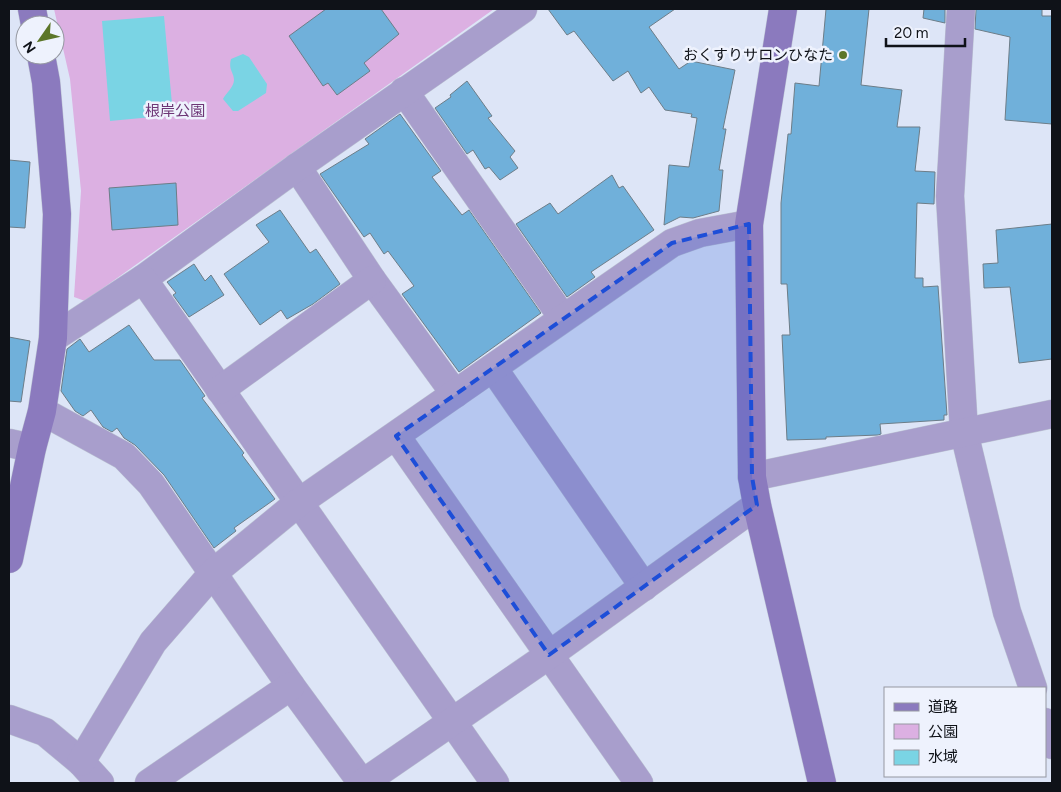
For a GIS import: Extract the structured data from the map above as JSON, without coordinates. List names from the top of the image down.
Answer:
{
  "parks": ["根岸公園"],
  "places": ["おくすりサロンひなた"],
  "legend": ["道路", "公園", "水域"],
  "scale_bar": "20 m",
  "north": "bottom left"
}
